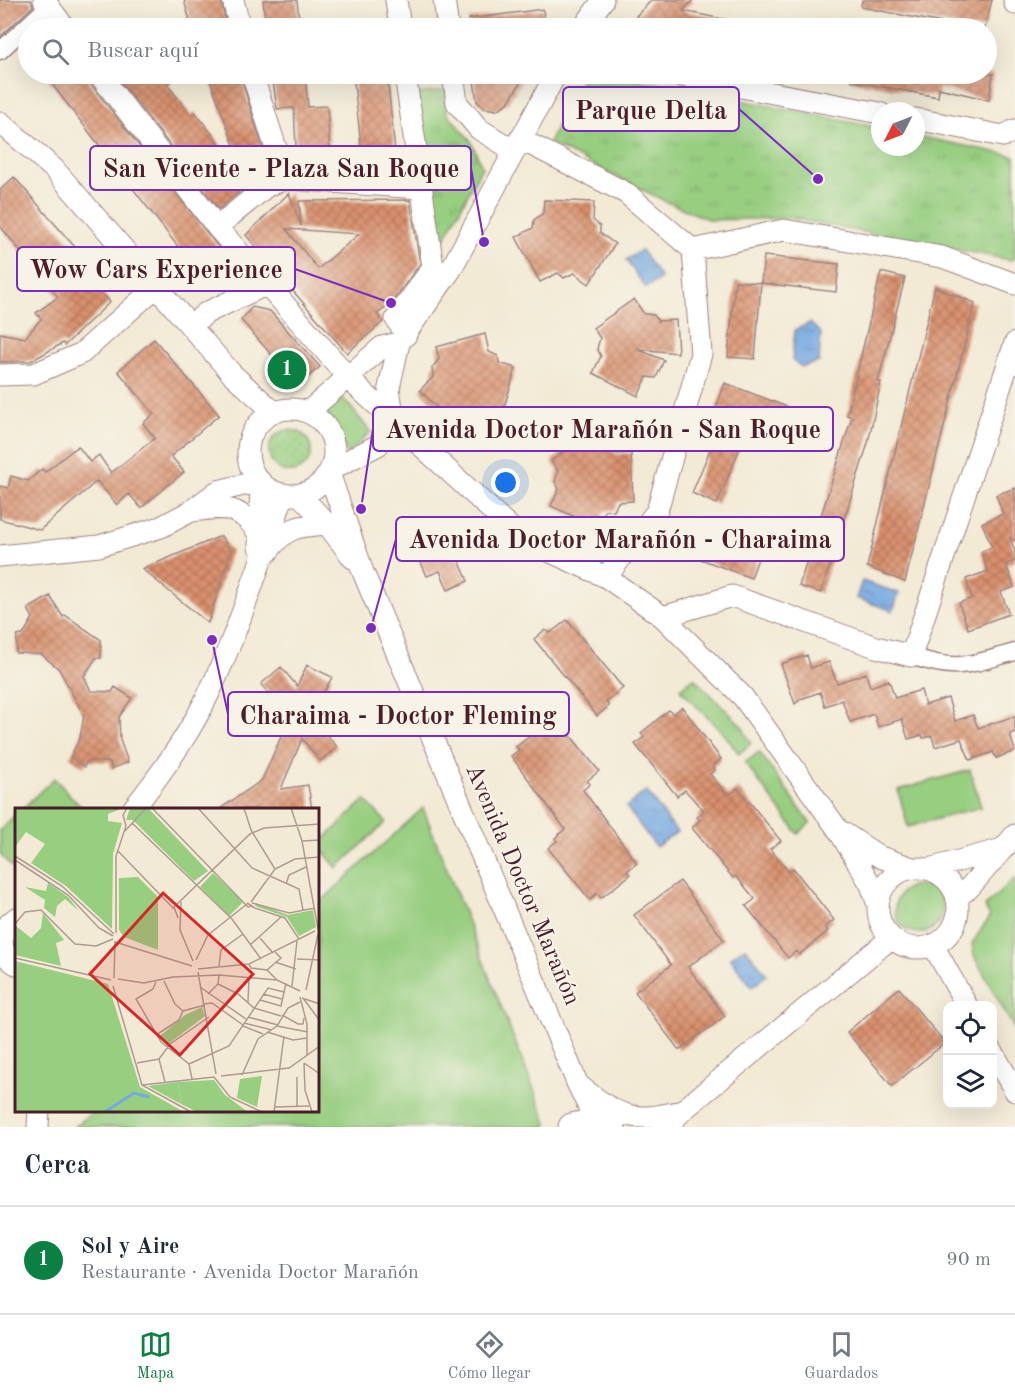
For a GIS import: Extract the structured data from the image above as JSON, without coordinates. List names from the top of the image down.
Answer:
{
  "streets": {
    "street": ["Avenida Doctor Marañón"]
  },
  "places": [
    "Parque Delta",
    "San Vicente - Plaza San Roque",
    "Wow Cars Experience",
    "Avenida Doctor Marañón - San Roque",
    "Avenida Doctor Marañón - Charaima",
    "Charaima - Doctor Fleming"
  ],
  "north": "bottom left",
  "page": {
    "search": "Buscar aquí",
    "pins": "1",
    "heading": "Cerca",
    "list": [
      {
        "mark": "1",
        "name": "Sol y Aire",
        "note": "Restaurante · Avenida Doctor Marañón",
        "value": "90 m"
      }
    ],
    "nav": ["Mapa", "Cómo llegar", "Guardados"]
  }
}
